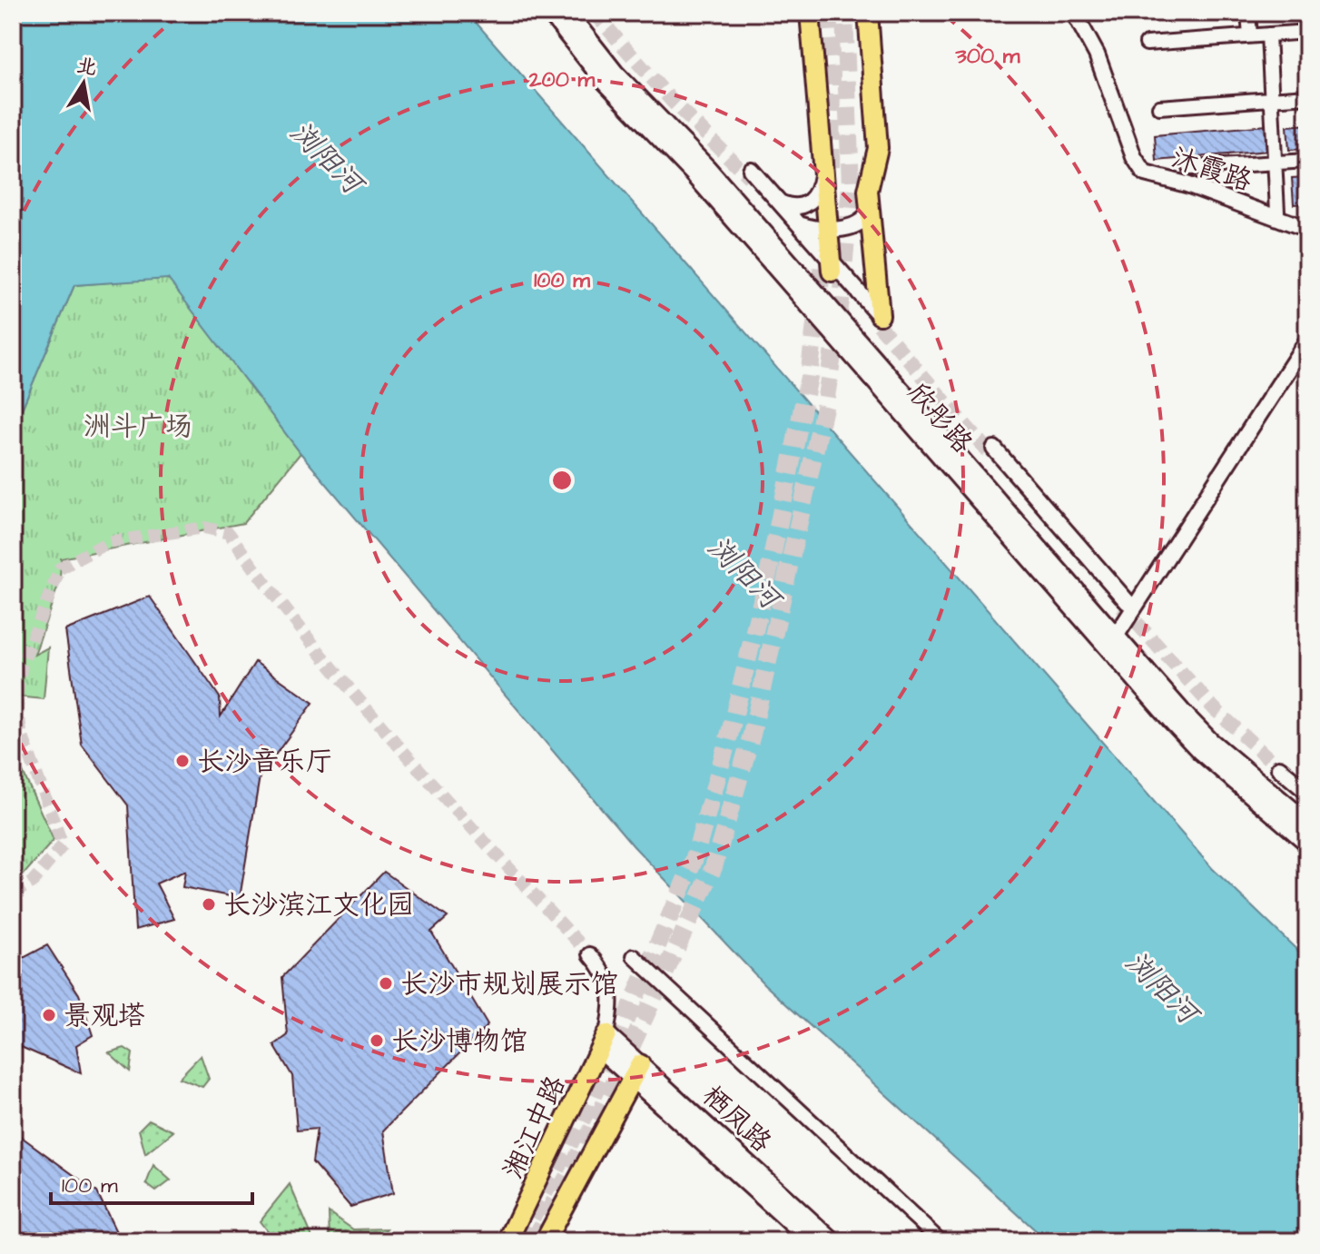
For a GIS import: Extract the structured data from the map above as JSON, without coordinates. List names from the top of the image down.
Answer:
{
  "streets": {
    "main road": ["欣彤路", "栖凤路", "湘江中路"],
    "street": ["沐霞路"]
  },
  "crossings": [
    ["栖凤路", "湘江中路"]
  ],
  "water": ["浏阳河"],
  "parks": ["洲斗广场"],
  "places": [
    "长沙音乐厅",
    "长沙滨江文化园",
    "长沙市规划展示馆",
    "景观塔",
    "长沙博物馆"
  ],
  "scale_bar": "100 m",
  "north": "top",
  "rings": ["300 m", "200 m", "100 m"]
}
